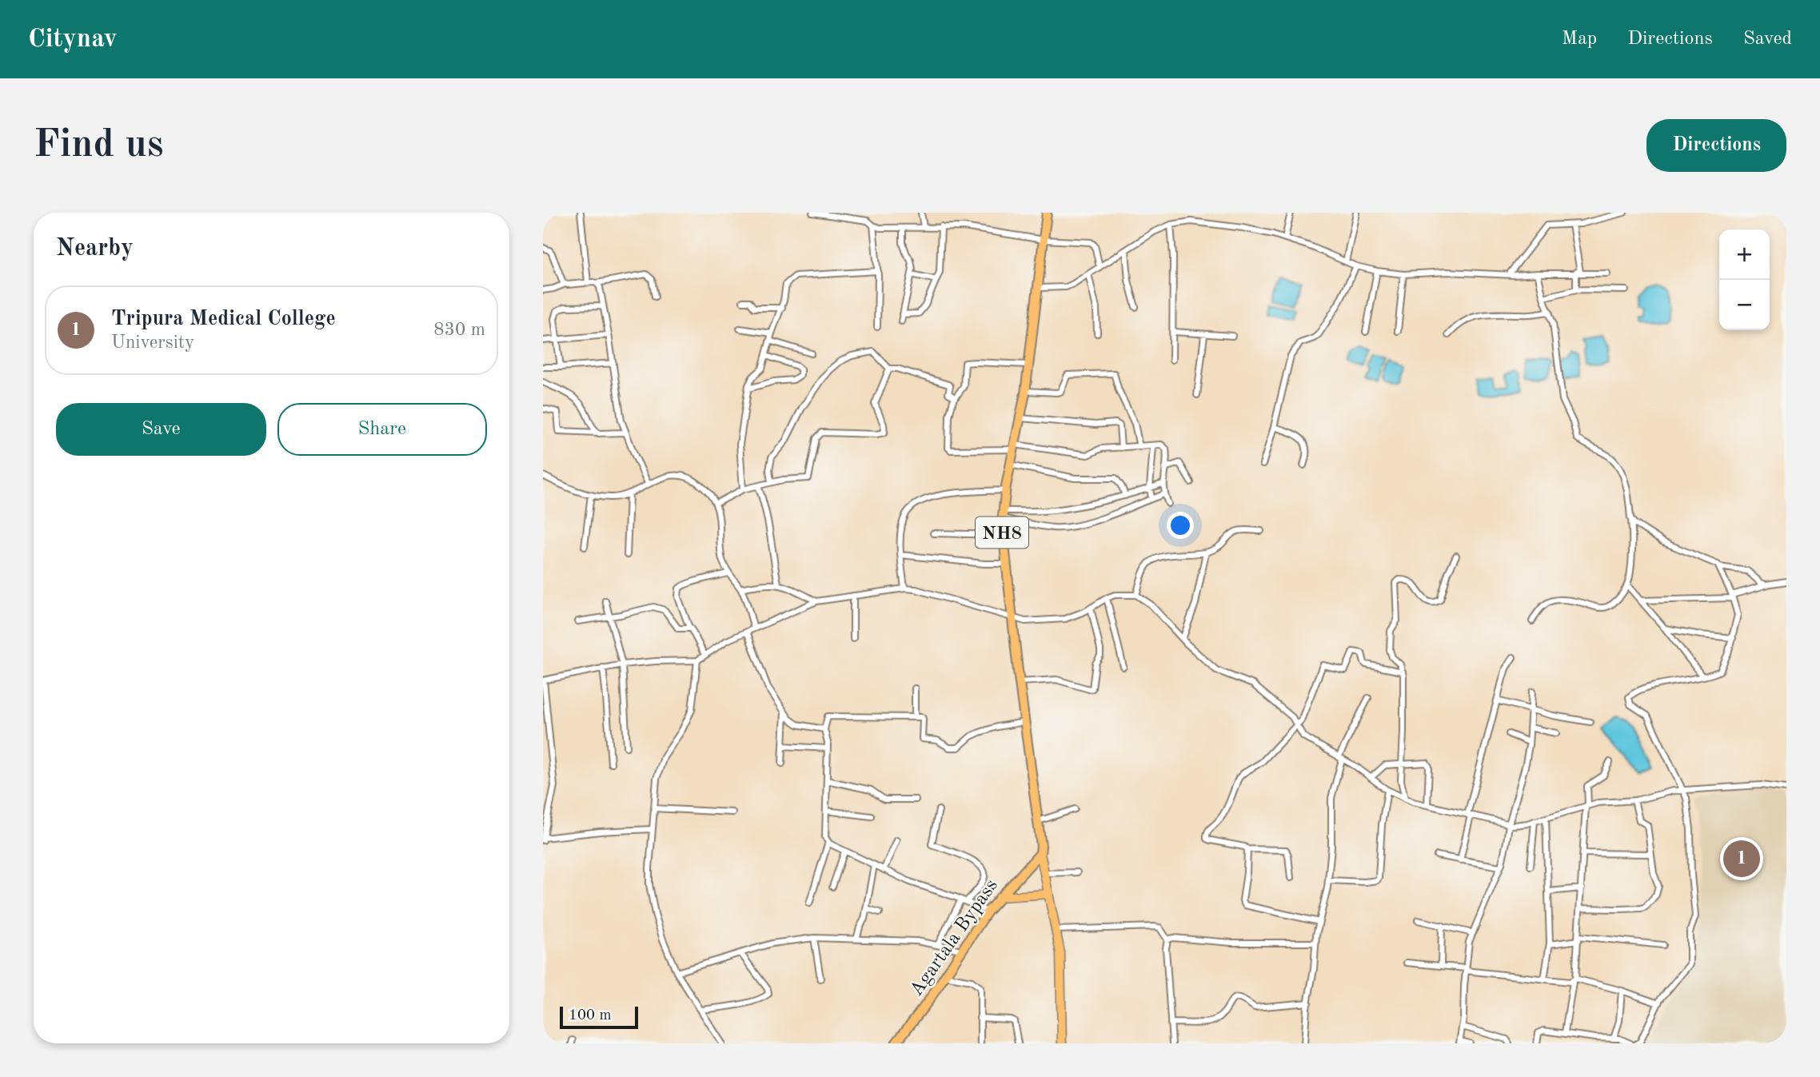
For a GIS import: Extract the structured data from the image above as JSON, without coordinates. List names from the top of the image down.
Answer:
{
  "streets": {
    "highway": ["NH8", "Agartala Bypass"]
  },
  "crossings": [
    ["NH8", "Agartala Bypass"]
  ],
  "scale_bar": "100 m",
  "page": {
    "header": "Citynav",
    "nav": ["Map", "Directions", "Saved"],
    "buttons": [
      "Directions",
      ["Save", "Share"]
    ],
    "title": "Find us",
    "heading": "Nearby",
    "map_buttons": ["+", "−"],
    "list": [
      {
        "mark": "1",
        "name": "Tripura Medical College",
        "note": "University",
        "value": "830 m"
      }
    ],
    "pins": "1",
    "scale": "100 m"
  }
}
